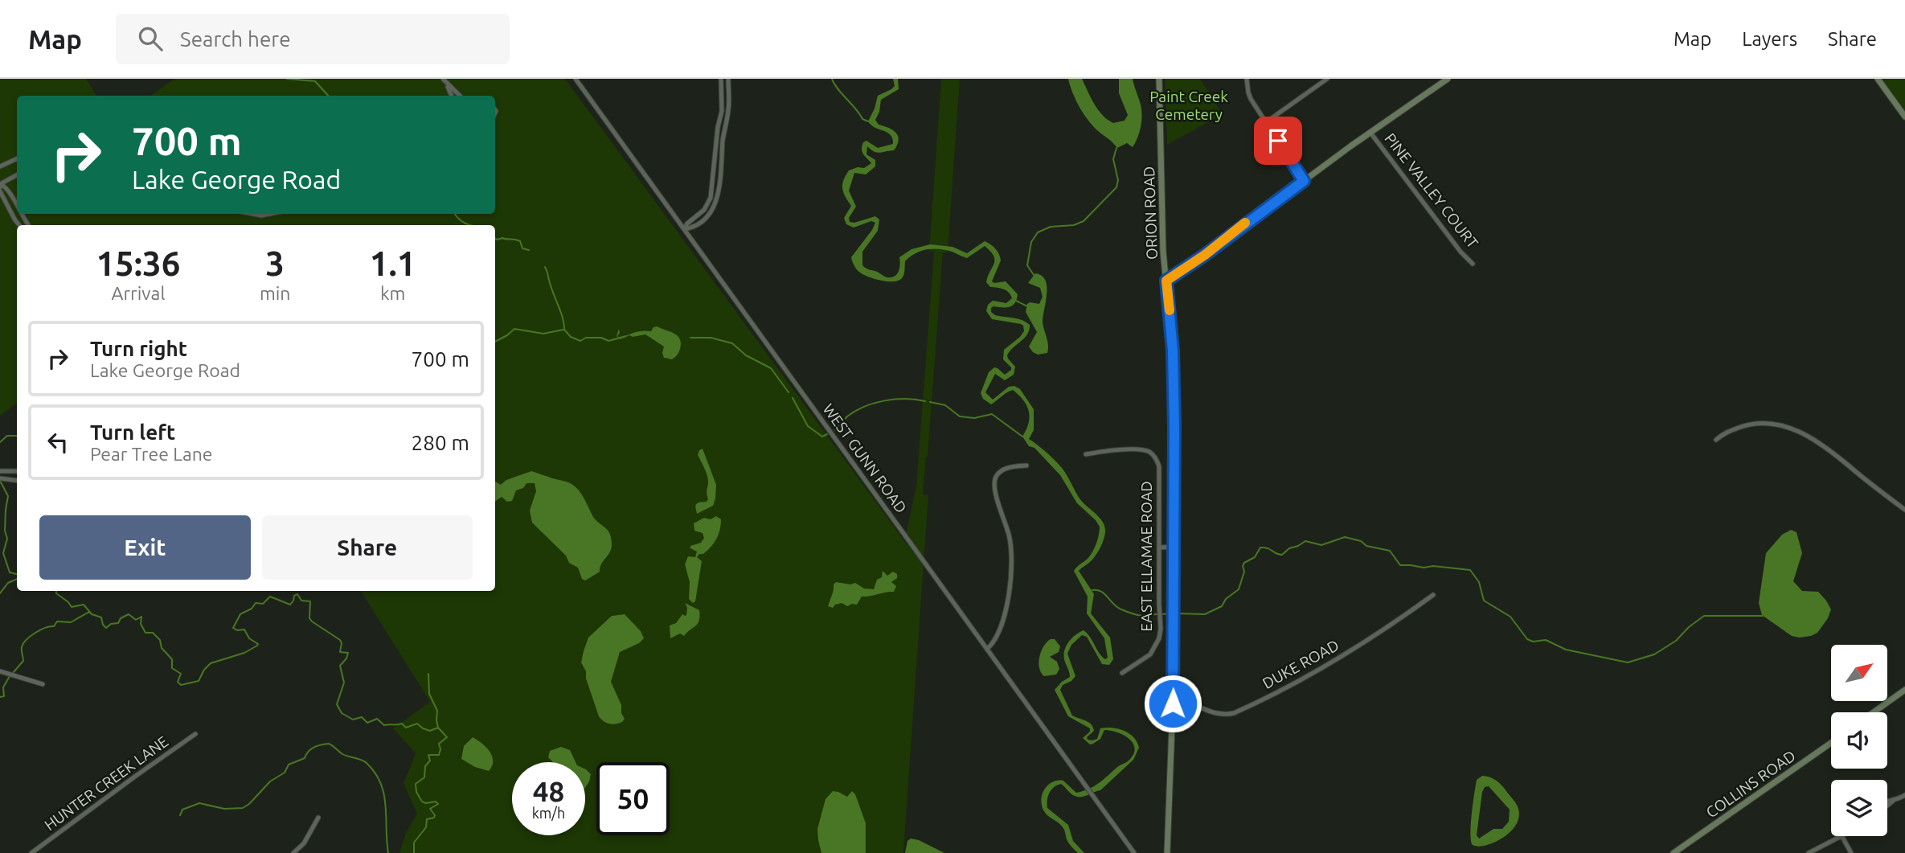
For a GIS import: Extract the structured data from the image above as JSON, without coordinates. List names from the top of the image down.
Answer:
{
  "streets": {
    "main road": ["ORION ROAD", "COLLINS ROAD"],
    "street": [
      "PINE VALLEY COURT",
      "WEST GUNN ROAD",
      "EAST ELLAMAE ROAD",
      "DUKE ROAD",
      "HUNTER CREEK LANE"
    ]
  },
  "crossings": [
    ["ORION ROAD", "DUKE ROAD"]
  ],
  "parks": ["Paint Creek Cemetery"],
  "north": "top right",
  "page": {
    "header": "Map",
    "search": "Search here",
    "nav": ["Map", "Layers", "Share"],
    "turn": ["700 m", "Lake George Road"],
    "eta": [
      "15:36",
      "Arrival",
      "3",
      "min",
      "1.1",
      "km"
    ],
    "list": [
      {
        "name": "Turn right",
        "note": "Lake George Road",
        "value": "700 m"
      },
      {
        "name": "Turn left",
        "note": "Pear Tree Lane",
        "value": "280 m"
      }
    ],
    "buttons": ["Exit", "Share"],
    "speed": "48 km/h",
    "limit": "50"
  }
}
